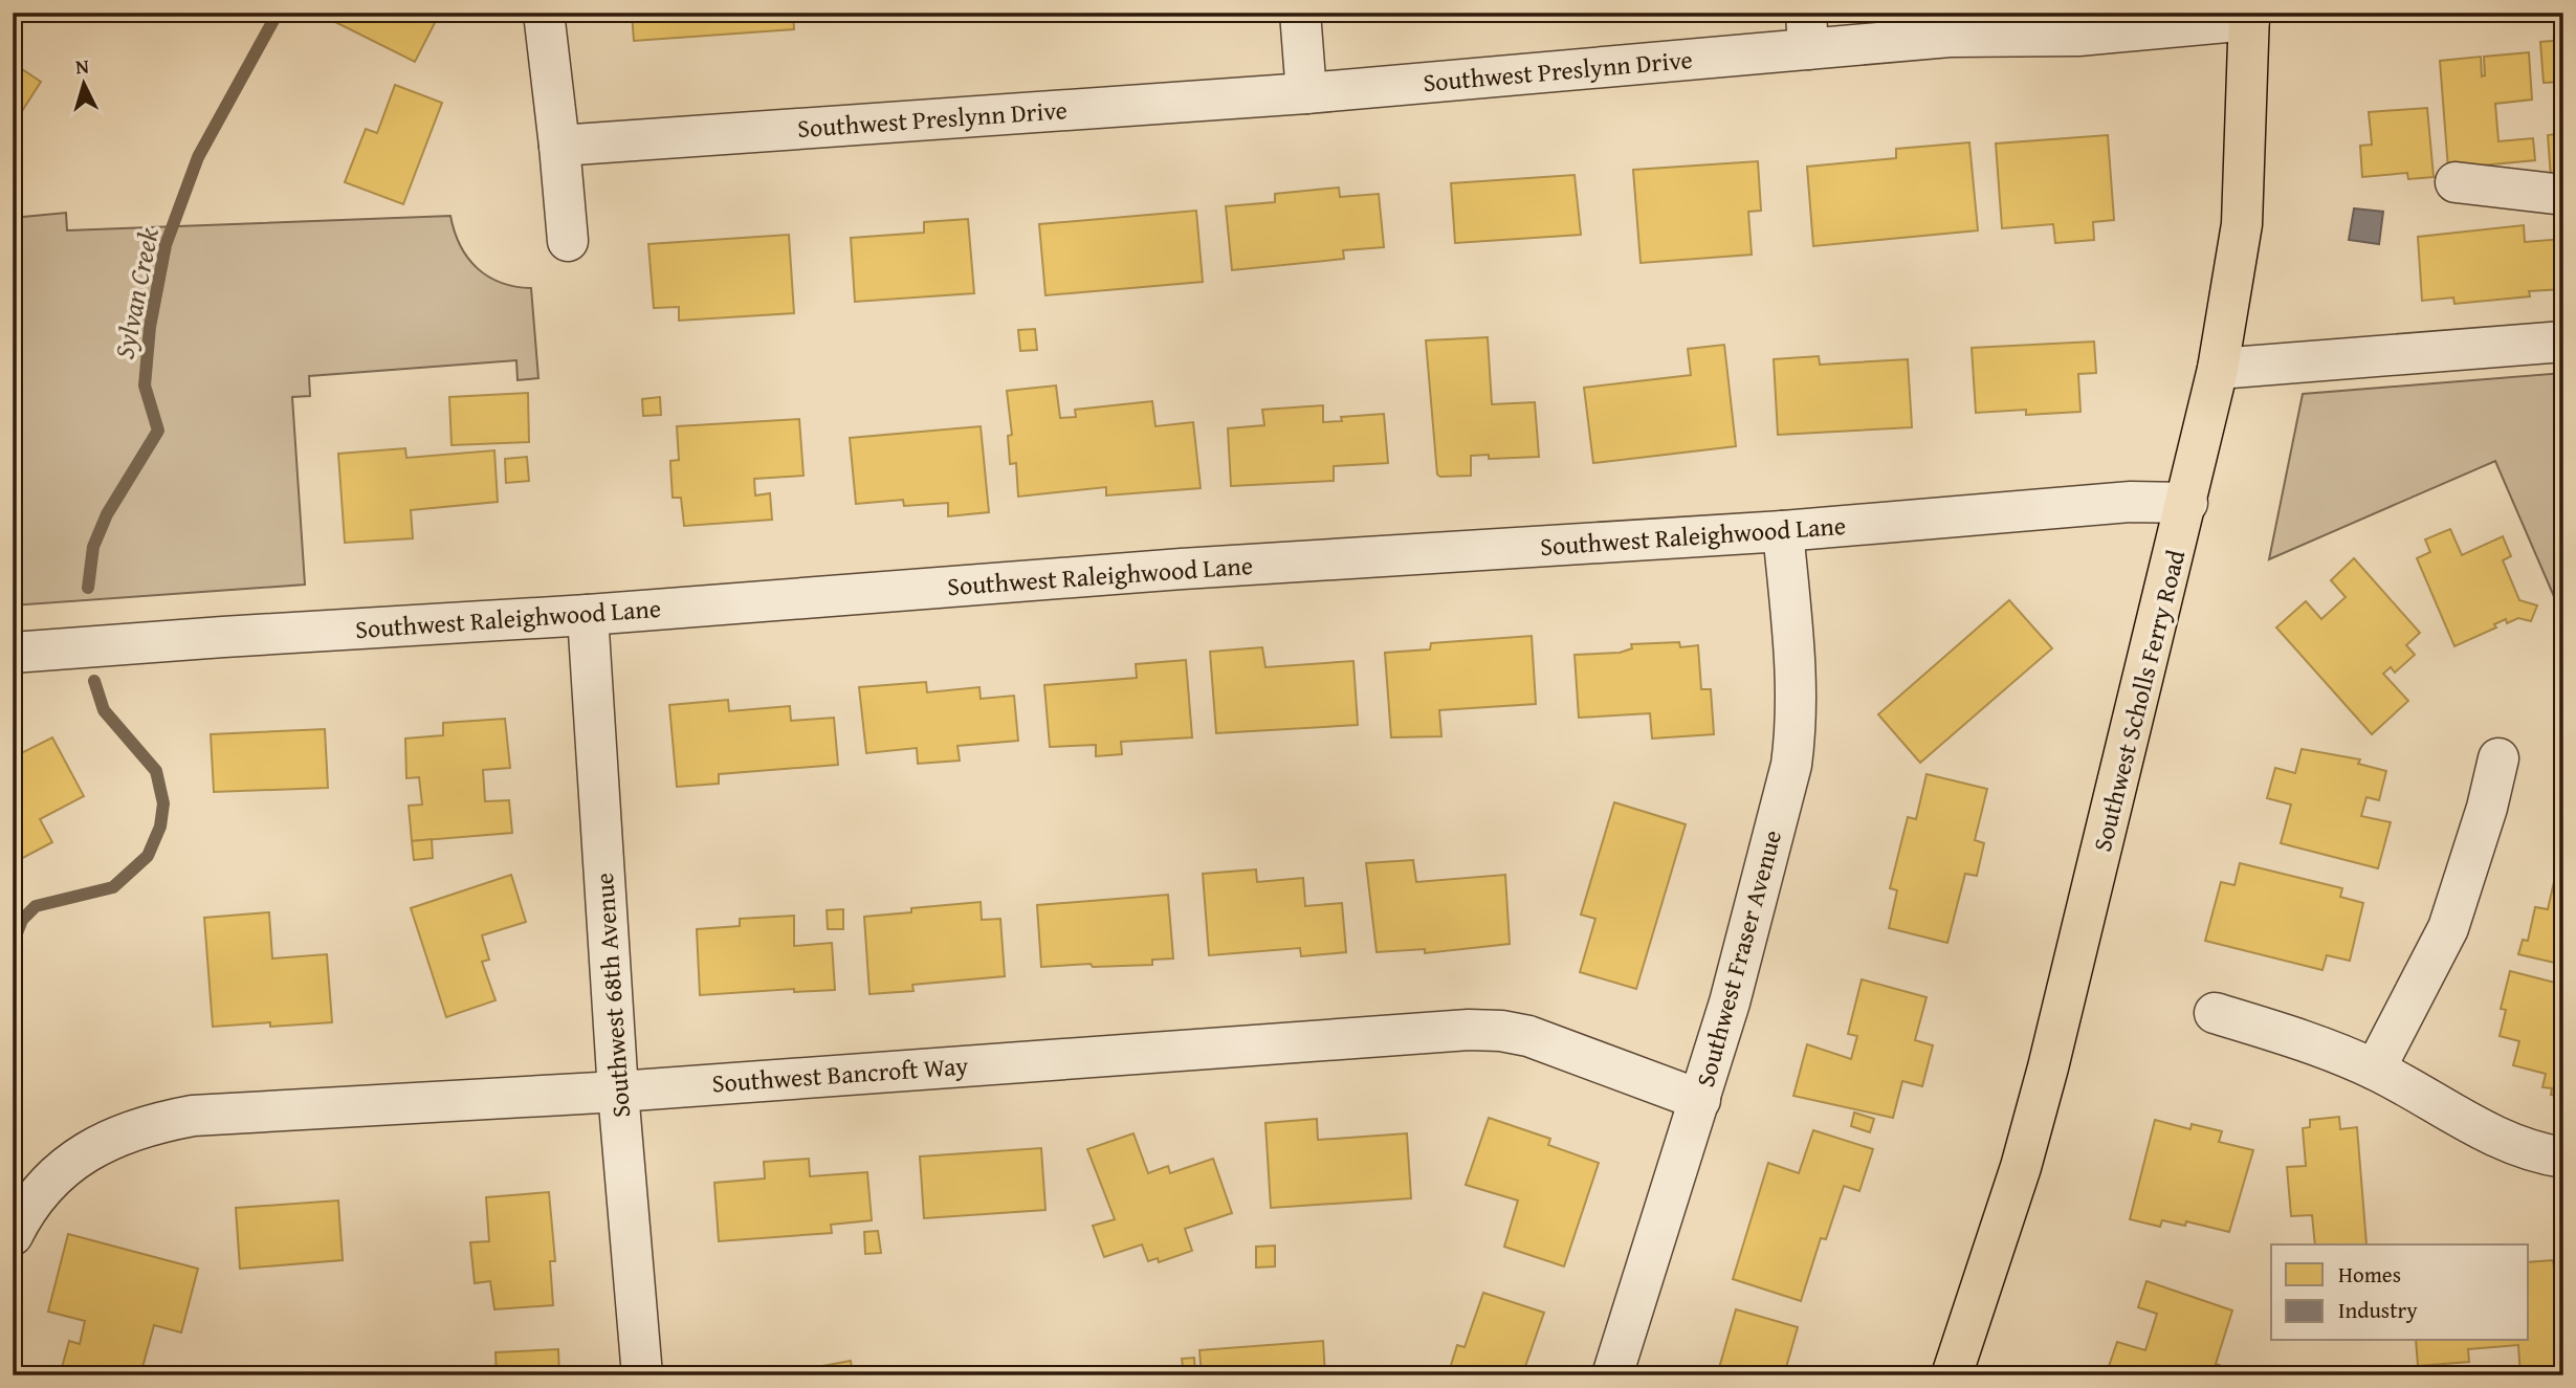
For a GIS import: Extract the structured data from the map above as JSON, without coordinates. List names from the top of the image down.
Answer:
{
  "streets": {
    "main road": ["Southwest Scholls Ferry Road"],
    "street": [
      "Southwest Preslynn Drive",
      "Southwest Raleighwood Lane",
      "Southwest Fraser Avenue",
      "Southwest 68th Avenue",
      "Southwest Bancroft Way"
    ]
  },
  "crossings": [
    ["Southwest Preslynn Drive", "Southwest Scholls Ferry Road"],
    ["Southwest Raleighwood Lane", "Southwest Scholls Ferry Road"],
    ["Southwest Raleighwood Lane", "Southwest Fraser Avenue"],
    ["Southwest Raleighwood Lane", "Southwest 68th Avenue"],
    ["Southwest Fraser Avenue", "Southwest Bancroft Way"],
    ["Southwest 68th Avenue", "Southwest Bancroft Way"]
  ],
  "water": ["Sylvan Creek"],
  "legend": ["Homes", "Industry"],
  "north": "top"
}
